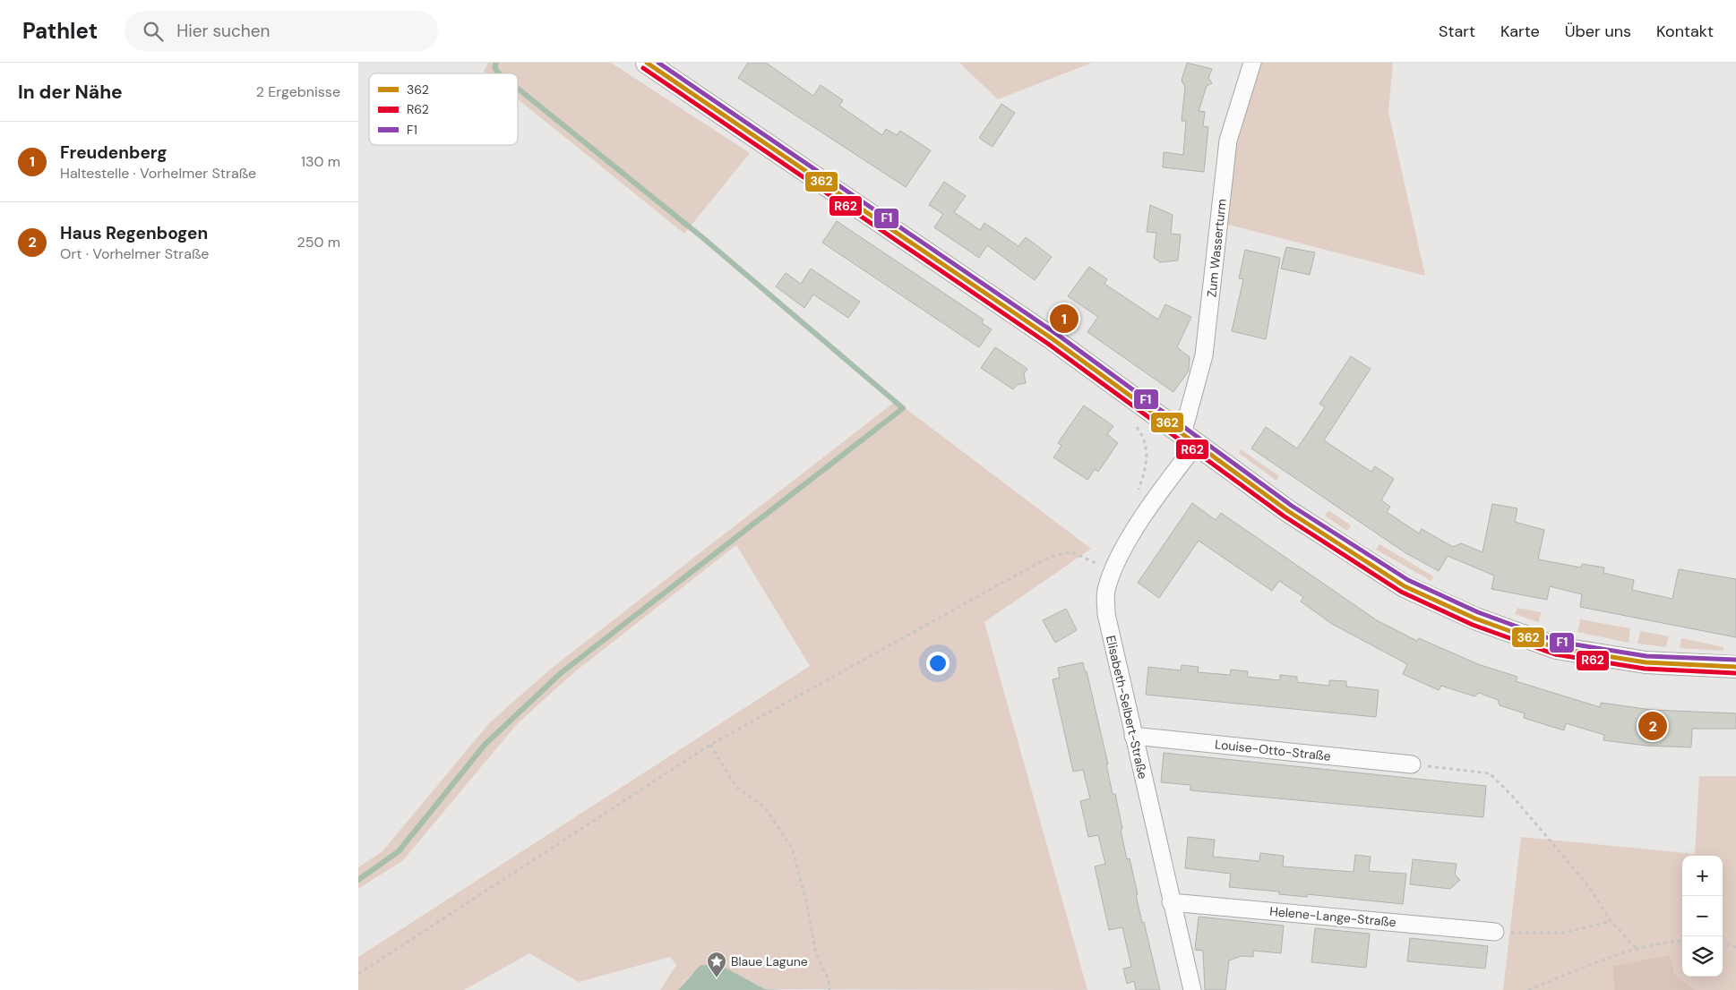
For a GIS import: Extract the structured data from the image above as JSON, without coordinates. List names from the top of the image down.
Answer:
{
  "streets": {
    "street": [
      "Zum Wasserturm",
      "Elisabeth-Selbert-Straße",
      "Louise-Otto-Straße",
      "Helene-Lange-Straße"
    ]
  },
  "crossings": [
    ["Zum Wasserturm", "Elisabeth-Selbert-Straße"],
    ["Elisabeth-Selbert-Straße", "Louise-Otto-Straße"],
    ["Elisabeth-Selbert-Straße", "Helene-Lange-Straße"]
  ],
  "places": {
    "place": ["Blaue Lagune"]
  },
  "lines": ["transit line 362", "transit line F1", "transit line R62"],
  "legend": ["362", "R62", "F1"],
  "page": {
    "header": "Pathlet",
    "search": "Hier suchen",
    "nav": [
      "Start",
      "Karte",
      "Über uns",
      "Kontakt"
    ],
    "heading": ["In der Nähe", "2 Ergebnisse"],
    "list": [
      {
        "mark": "1",
        "name": "Freudenberg",
        "note": "Haltestelle · Vorhelmer Straße",
        "value": "130 m"
      },
      {
        "mark": "2",
        "name": "Haus Regenbogen",
        "note": "Ort · Vorhelmer Straße",
        "value": "250 m"
      }
    ],
    "pins": ["1", "2"],
    "map_buttons": ["+", "−"]
  }
}
